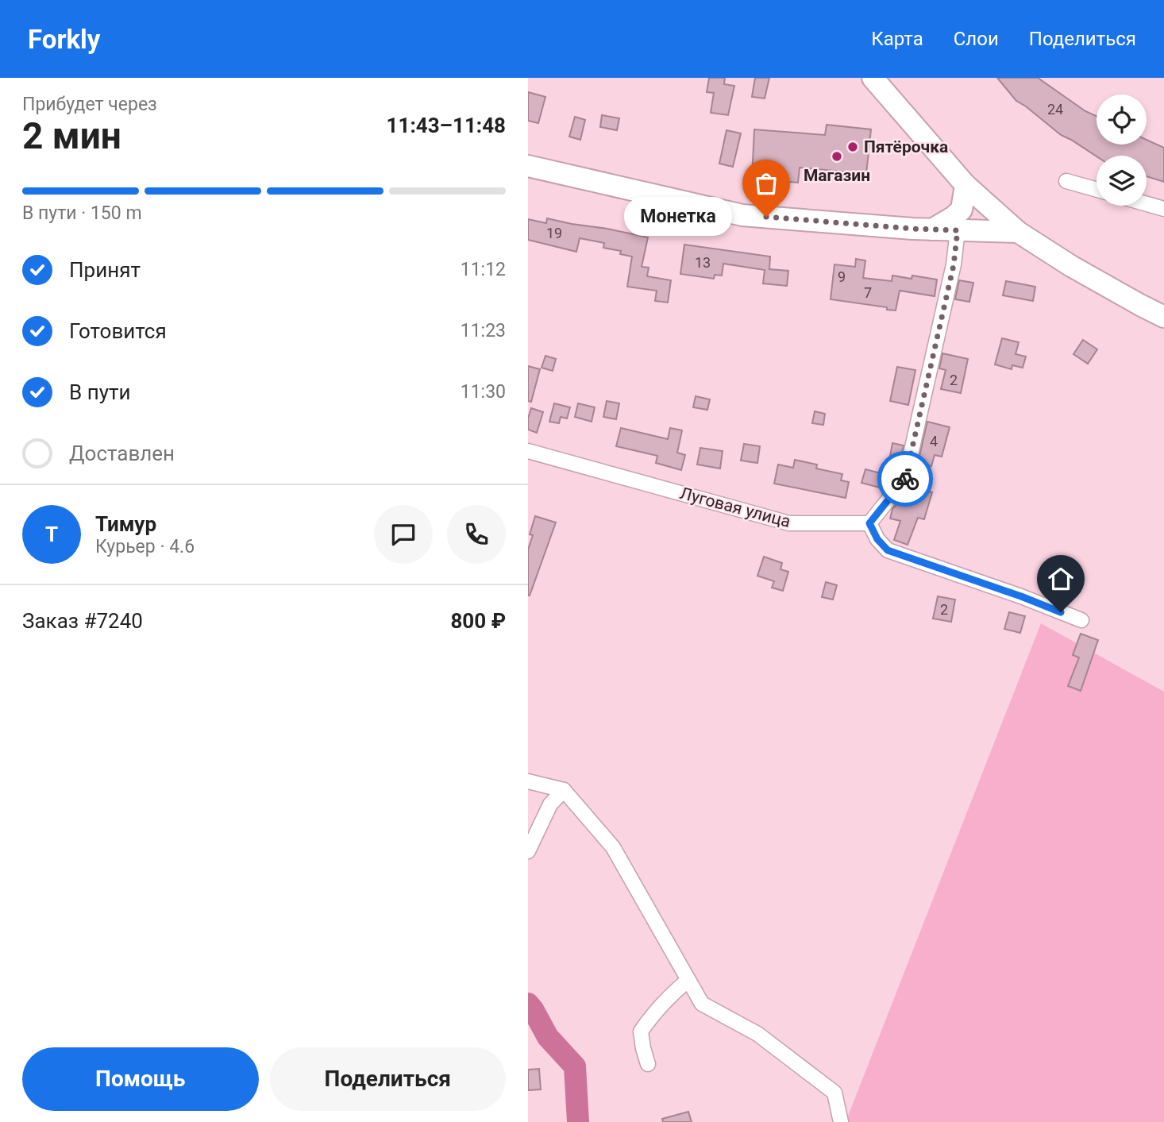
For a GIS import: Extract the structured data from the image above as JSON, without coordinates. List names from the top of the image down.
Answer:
{
  "streets": {
    "street": ["Луговая улица"]
  },
  "places": ["Пятёрочка", "Магазин", "Монетка"],
  "house_numbers": [
    "24",
    "19",
    "13",
    "9",
    "7",
    "2",
    "4",
    "2"
  ],
  "page": {
    "header": "Forkly",
    "nav": ["Карта", "Слои", "Поделиться"],
    "heading": ["2 мин", "Прибудет через", "11:43–11:48"],
    "panel": [
      "Тимур",
      "Курьер · 4.6",
      "Заказ #7240",
      "800 ₽"
    ],
    "bar": "В пути · 150 m",
    "bubble": "Монетка",
    "list": [
      ["Принят", "11:12"],
      ["Готовится", "11:23"],
      ["В пути", "11:30"],
      "Доставлен"
    ],
    "round": "Т",
    "buttons": ["Помощь", "Поделиться"]
  }
}
